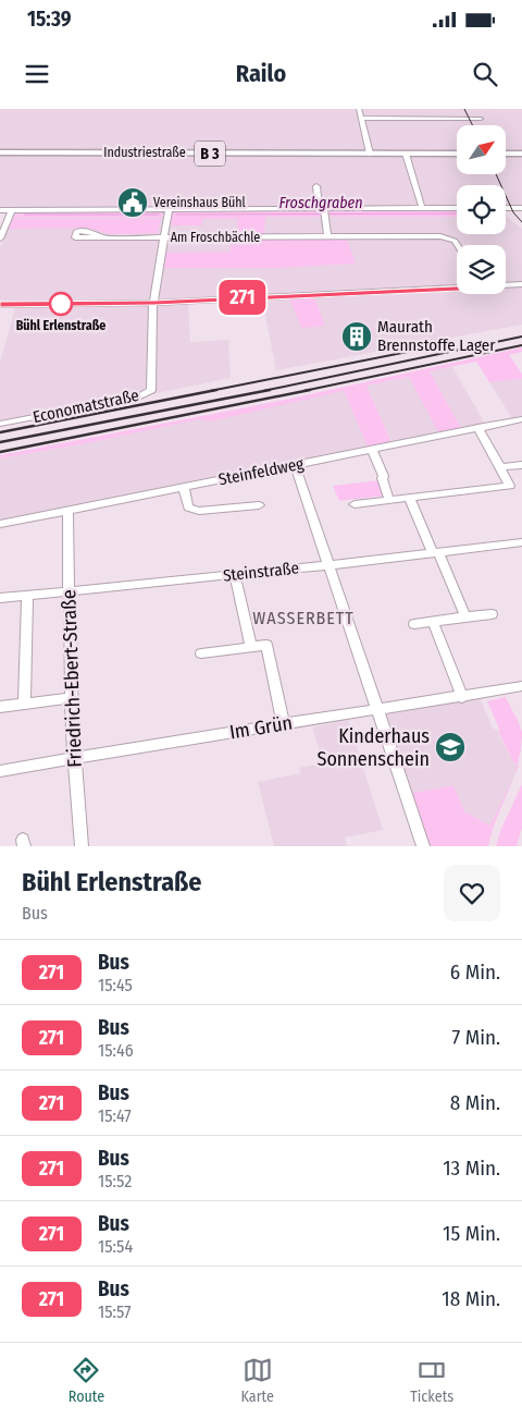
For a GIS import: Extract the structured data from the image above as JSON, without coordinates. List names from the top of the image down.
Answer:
{
  "streets": {
    "main road": ["Industriestraße", "B 3"],
    "street": [
      "Am Froschbächle",
      "Economatstraße",
      "Steinfeldweg",
      "Steinstraße",
      "Friedrich-Ebert-Straße",
      "Im Grün"
    ]
  },
  "crossings": [
    ["Am Froschbächle", "Economatstraße"],
    ["Steinfeldweg", "Friedrich-Ebert-Straße"],
    ["Steinstraße", "Friedrich-Ebert-Straße"],
    ["Friedrich-Ebert-Straße", "Im Grün"]
  ],
  "districts": ["WASSERBETT"],
  "water": ["Froschgraben"],
  "places": {
    "public building": ["Vereinshaus Bühl"],
    "other": ["Bühl Erlenstraße"],
    "building": ["Maurath Brennstoffe Lager"],
    "school or university": ["Kinderhaus Sonnenschein"]
  },
  "lines": ["bus line 271"],
  "north": "top right",
  "page": {
    "status": "15:39",
    "header": "Railo",
    "on_map": "271",
    "heading": ["Bühl Erlenstraße", "Bus"],
    "list": [
      {
        "mark": "271",
        "name": "Bus",
        "note": "15:45",
        "value": "6 Min."
      },
      {
        "mark": "271",
        "name": "Bus",
        "note": "15:46",
        "value": "7 Min."
      },
      {
        "mark": "271",
        "name": "Bus",
        "note": "15:47",
        "value": "8 Min."
      },
      {
        "mark": "271",
        "name": "Bus",
        "note": "15:52",
        "value": "13 Min."
      },
      {
        "mark": "271",
        "name": "Bus",
        "note": "15:54",
        "value": "15 Min."
      },
      {
        "mark": "271",
        "name": "Bus",
        "note": "15:57",
        "value": "18 Min."
      }
    ],
    "tabs": ["Route", "Karte", "Tickets"]
  }
}
